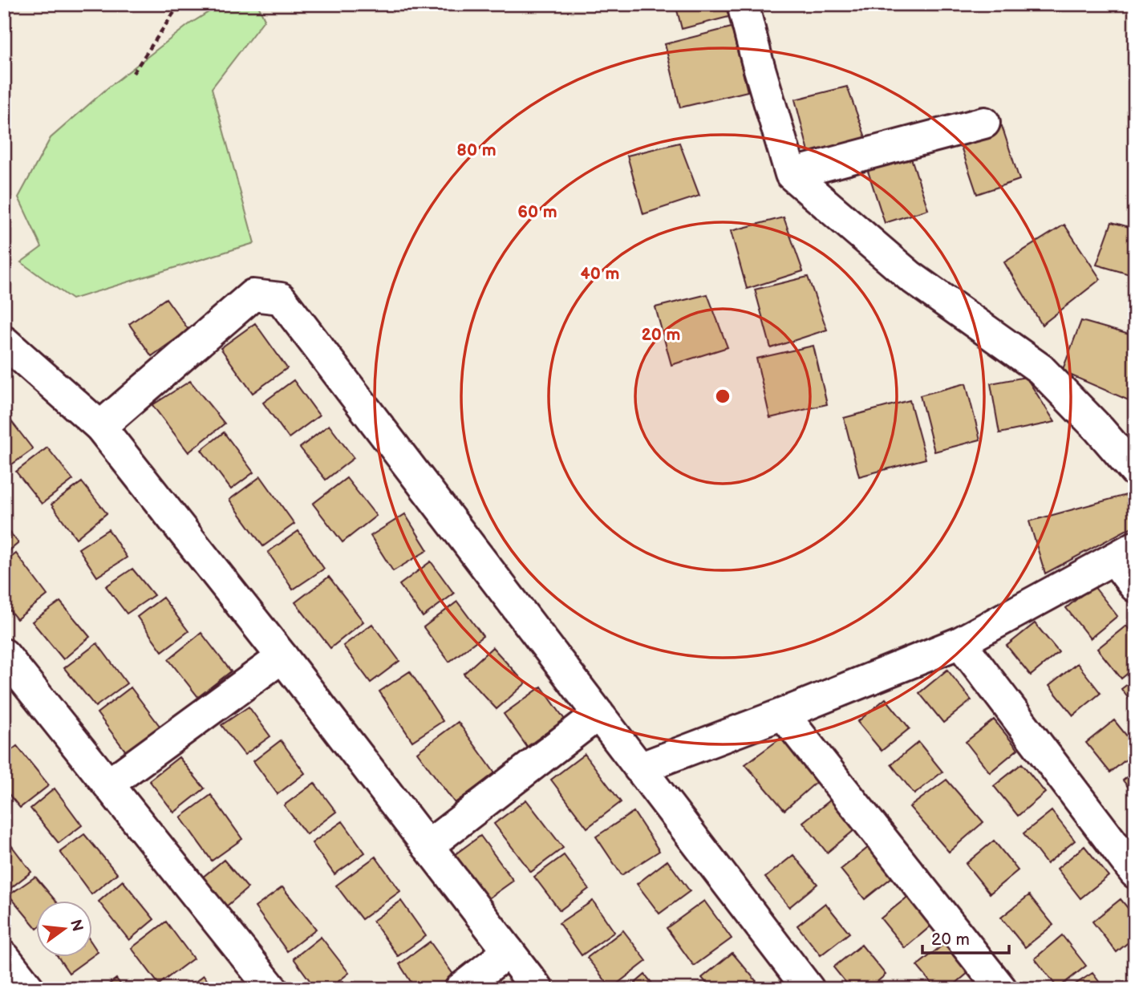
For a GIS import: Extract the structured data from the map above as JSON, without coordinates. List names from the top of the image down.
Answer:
{
  "scale_bar": "20 m",
  "north": "right",
  "rings": [
    "80 m",
    "60 m",
    "40 m",
    "20 m"
  ]
}
